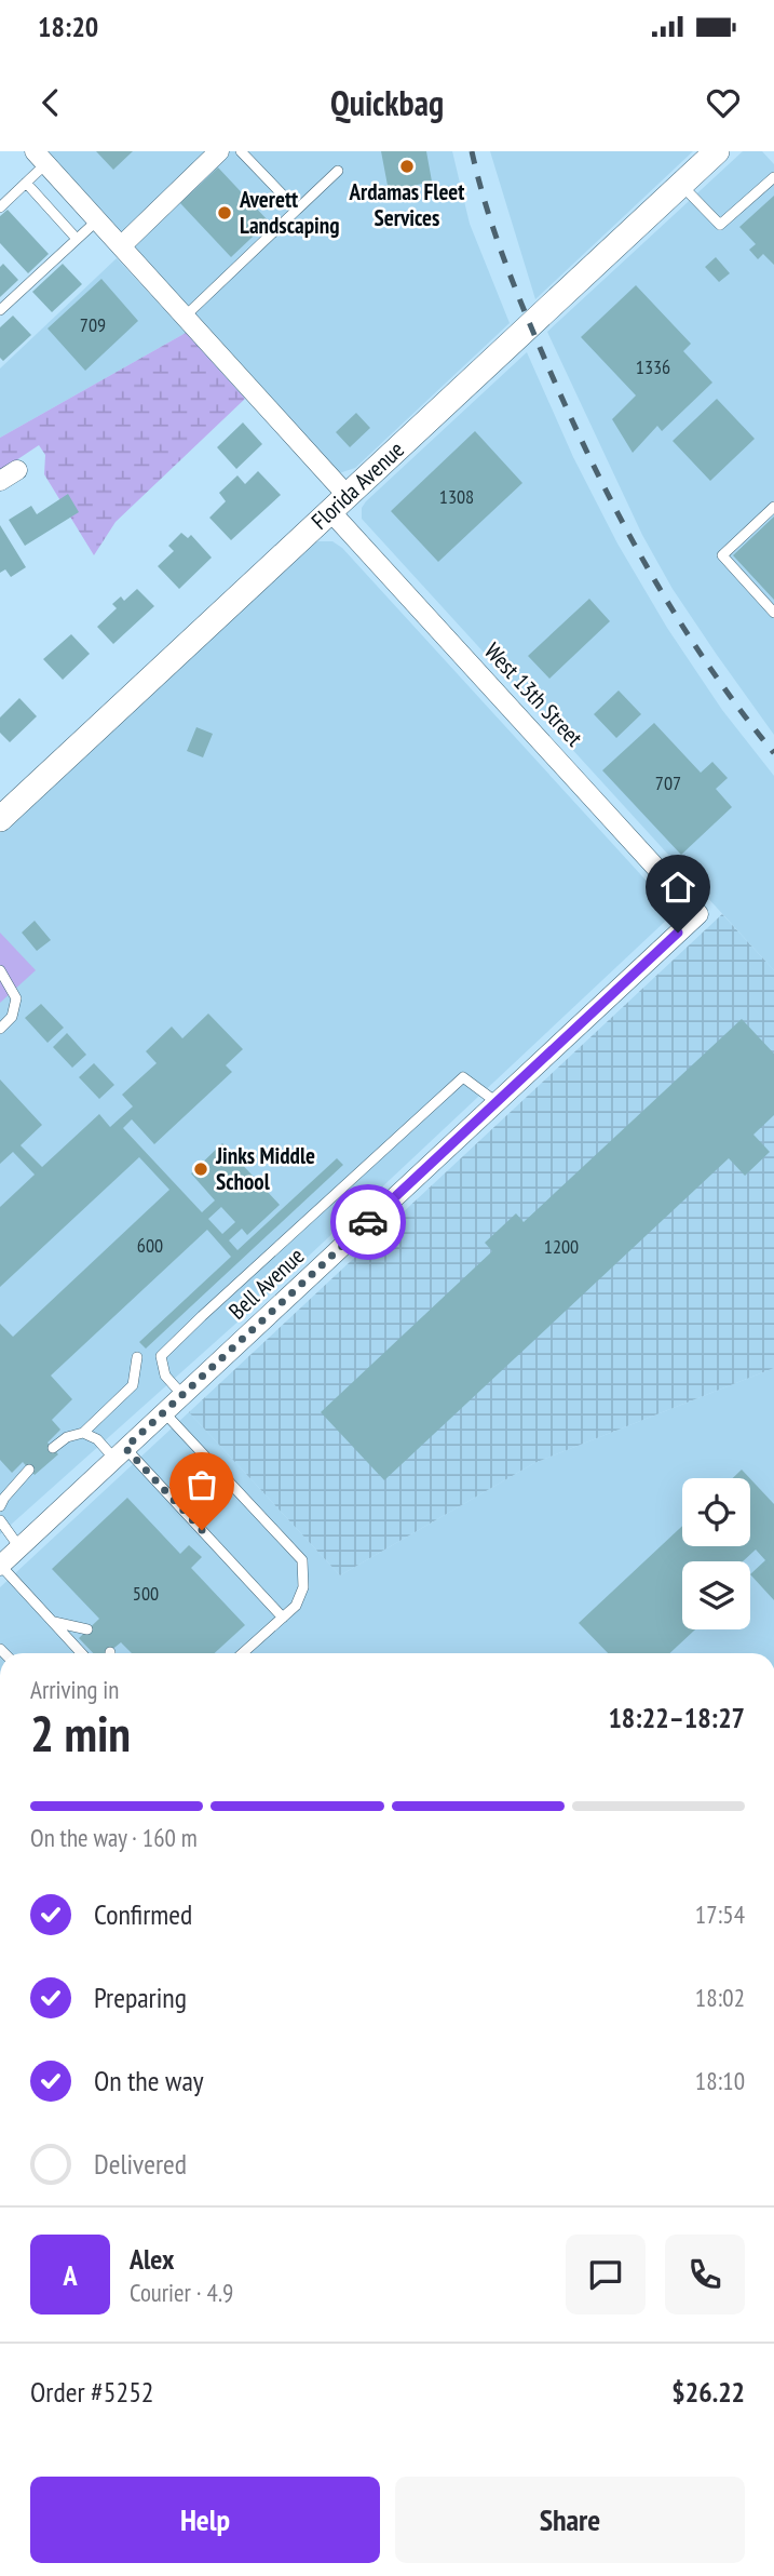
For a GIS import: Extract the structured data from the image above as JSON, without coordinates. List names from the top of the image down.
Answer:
{
  "streets": {
    "street": ["Florida Avenue", "West 13th Street", "Bell Avenue"]
  },
  "crossings": [
    ["Florida Avenue", "West 13th Street"],
    ["West 13th Street", "Bell Avenue"]
  ],
  "places": ["Ardamas Fleet Services", "Averett Landscaping", "Jinks Middle School"],
  "house_numbers": [
    "709",
    "1336",
    "1308",
    "707",
    "600",
    "1200",
    "500"
  ],
  "page": {
    "status": "18:20",
    "header": "Quickbag",
    "heading": ["2 min", "Arriving in", "18:22–18:27"],
    "panel": [
      "Alex",
      "Courier · 4.9",
      "Order #5252",
      "$26.22"
    ],
    "bar": "On the way · 160 m",
    "list": [
      ["Confirmed", "17:54"],
      ["Preparing", "18:02"],
      ["On the way", "18:10"],
      "Delivered"
    ],
    "round": "A",
    "buttons": ["Help", "Share"]
  }
}
